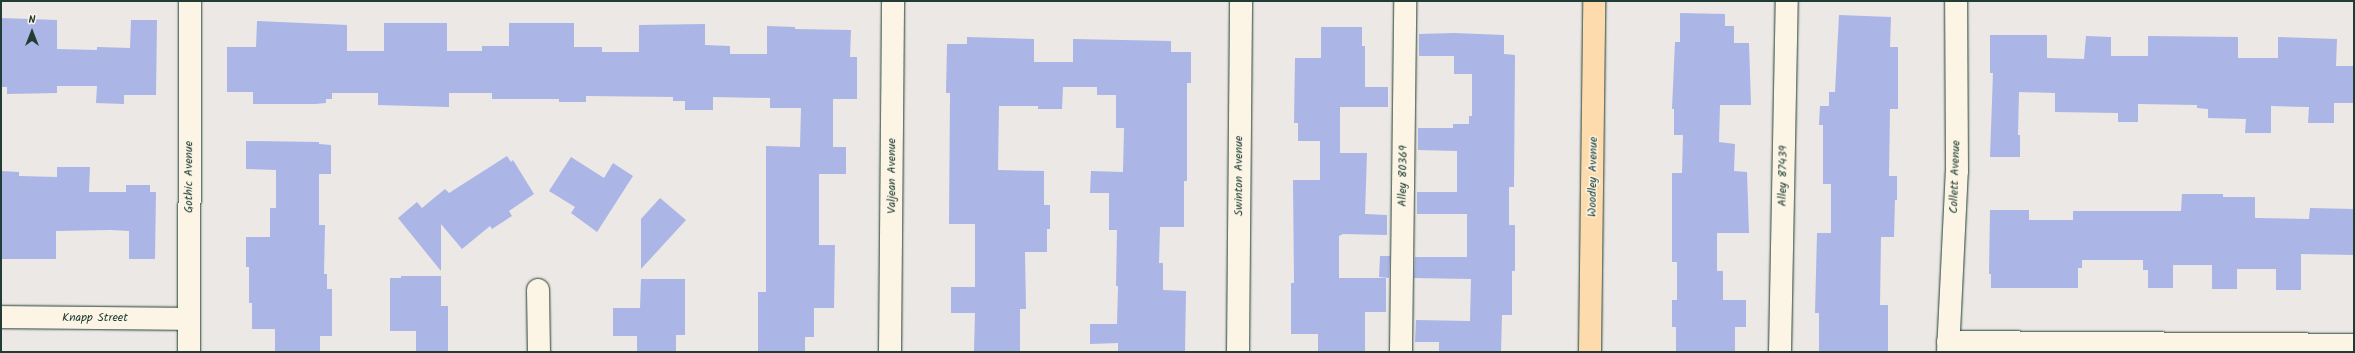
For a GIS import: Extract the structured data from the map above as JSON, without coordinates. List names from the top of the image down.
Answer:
{
  "streets": {
    "main road": ["Woodley Avenue"],
    "street": [
      "Valjean Avenue",
      "Swinton Avenue",
      "Alley 80369",
      "Alley 87439",
      "Gothic Avenue",
      "Collett Avenue",
      "Knapp Street"
    ]
  },
  "crossings": [
    ["Gothic Avenue", "Knapp Street"]
  ],
  "north": "top"
}
